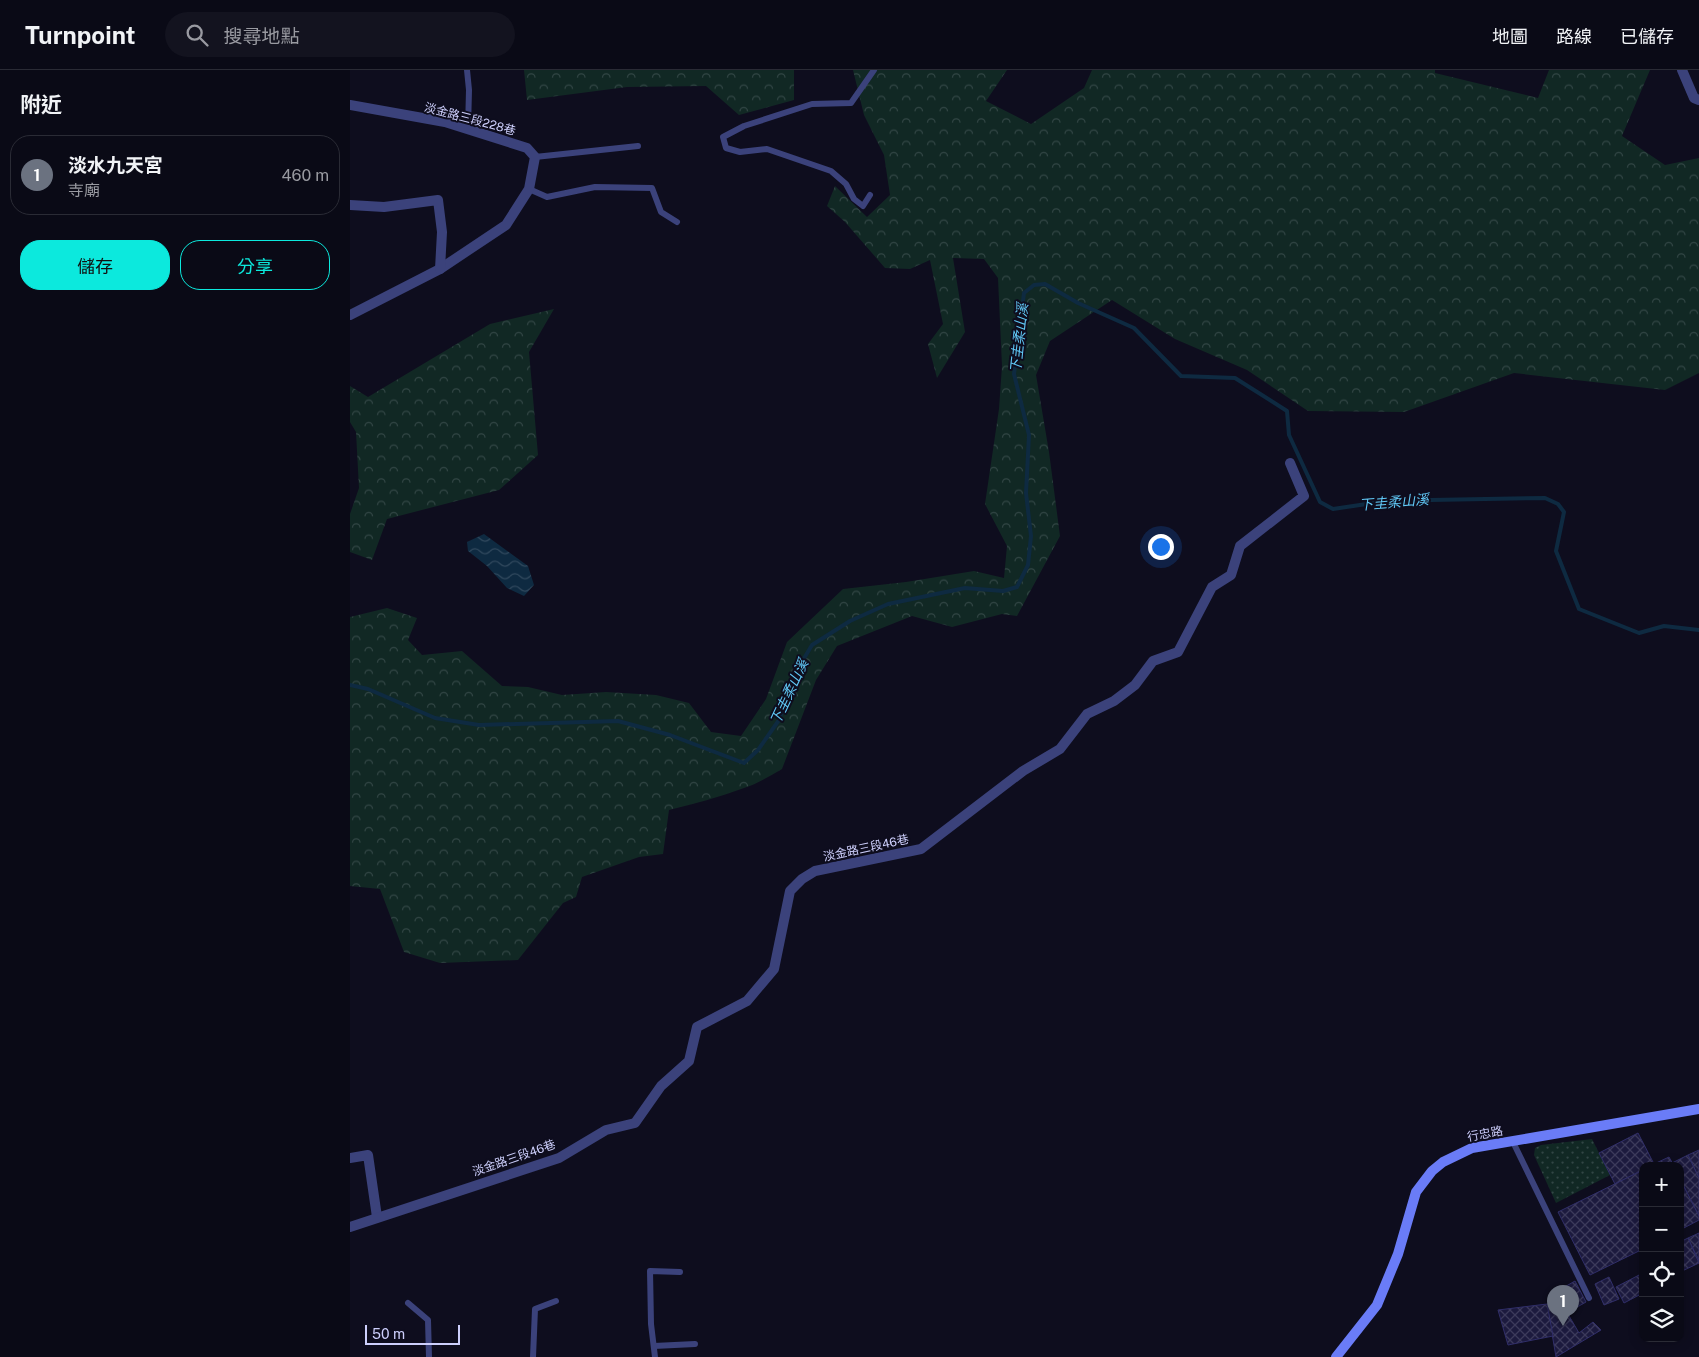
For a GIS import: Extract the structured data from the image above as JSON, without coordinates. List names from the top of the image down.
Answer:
{
  "streets": {
    "street": ["淡金路三段228巷", "淡金路三段46巷", "行忠路"]
  },
  "water": ["下圭柔山溪"],
  "scale_bar": "50 m",
  "page": {
    "header": "Turnpoint",
    "search": "搜尋地點",
    "nav": ["地圖", "路線", "已儲存"],
    "heading": "附近",
    "list": [
      {
        "mark": "1",
        "name": "淡水九天宮",
        "note": "寺廟",
        "value": "460 m"
      }
    ],
    "buttons": ["儲存", "分享"],
    "map_buttons": ["+", "−"],
    "pins": "1",
    "scale": "50 m"
  }
}
